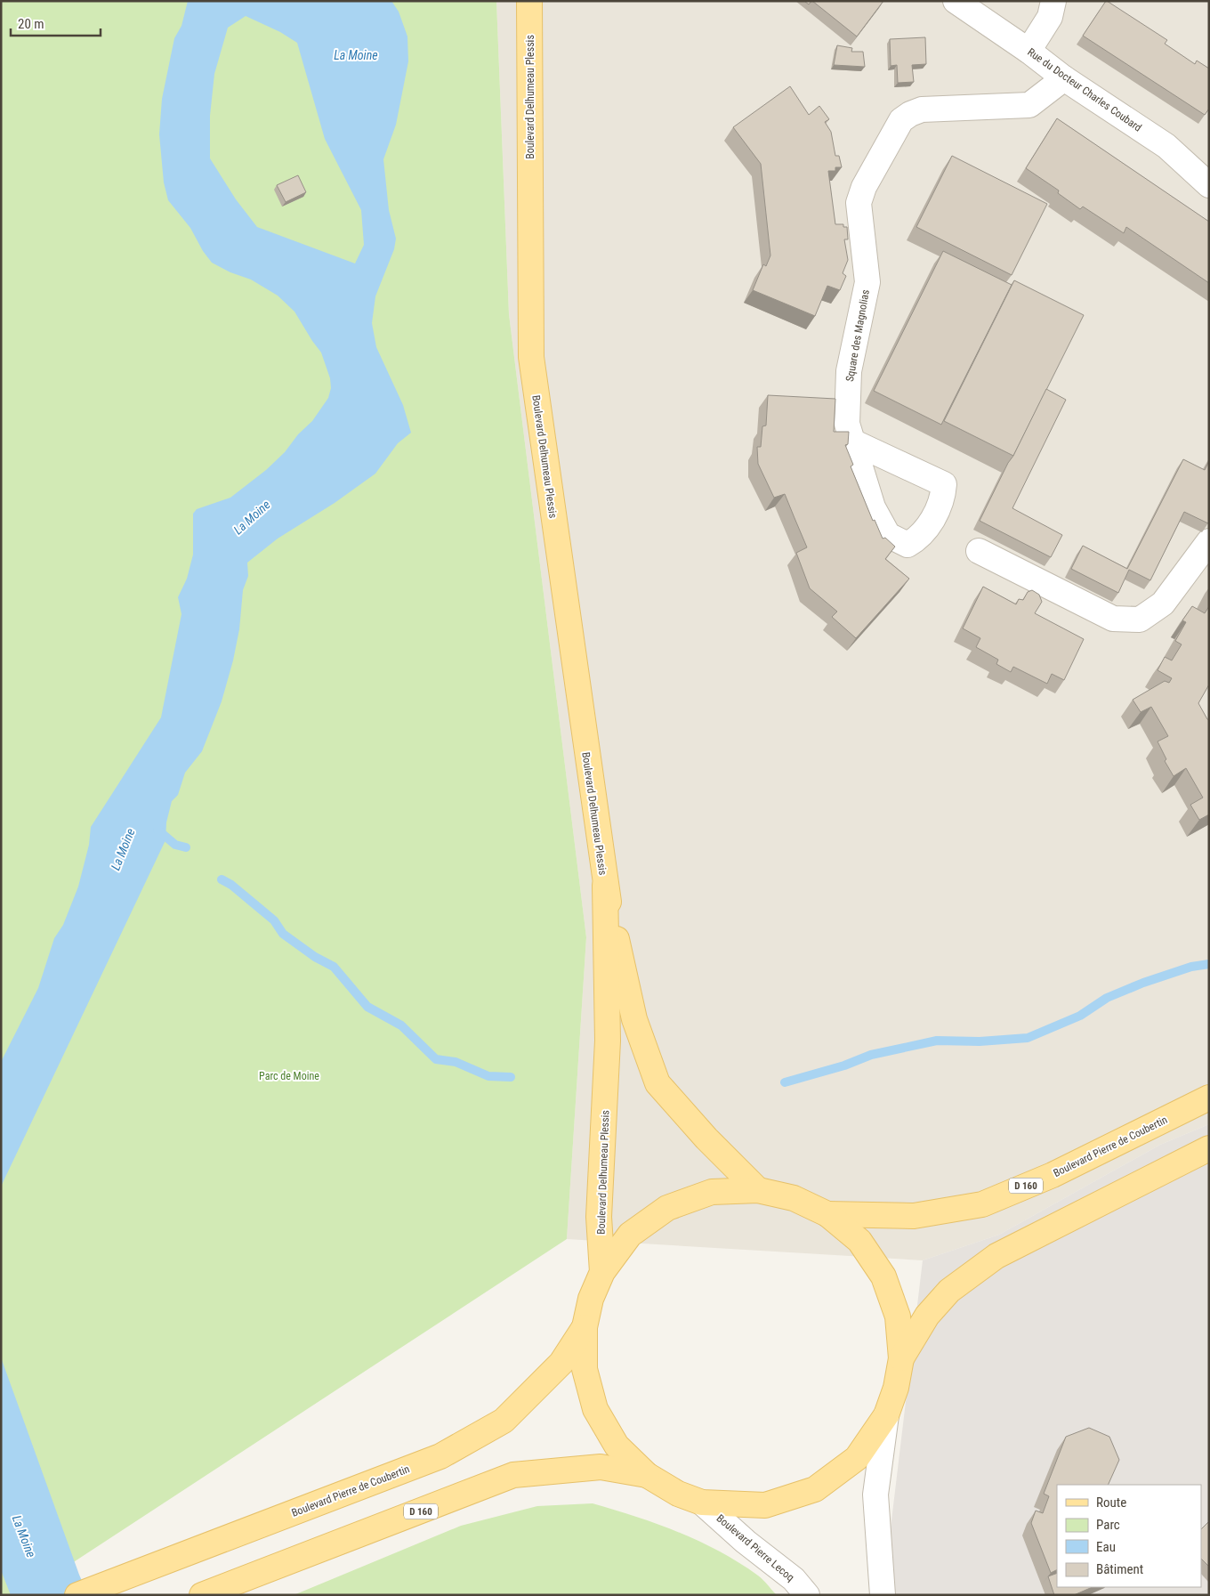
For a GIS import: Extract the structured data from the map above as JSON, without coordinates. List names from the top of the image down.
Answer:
{
  "streets": {
    "main road": ["Boulevard Delhumeau Plessis", "Boulevard Pierre de Coubertin", "D 160"],
    "street": ["Rue du Docteur Charles Coubard", "Square des Magnolias", "Boulevard Pierre Lecoq"]
  },
  "crossings": [
    ["Rue du Docteur Charles Coubard", "Square des Magnolias"]
  ],
  "water": ["La Moine"],
  "parks": ["Parc de Moine"],
  "legend": [
    "Route",
    "Parc",
    "Eau",
    "Bâtiment"
  ],
  "scale_bar": "20 m"
}
